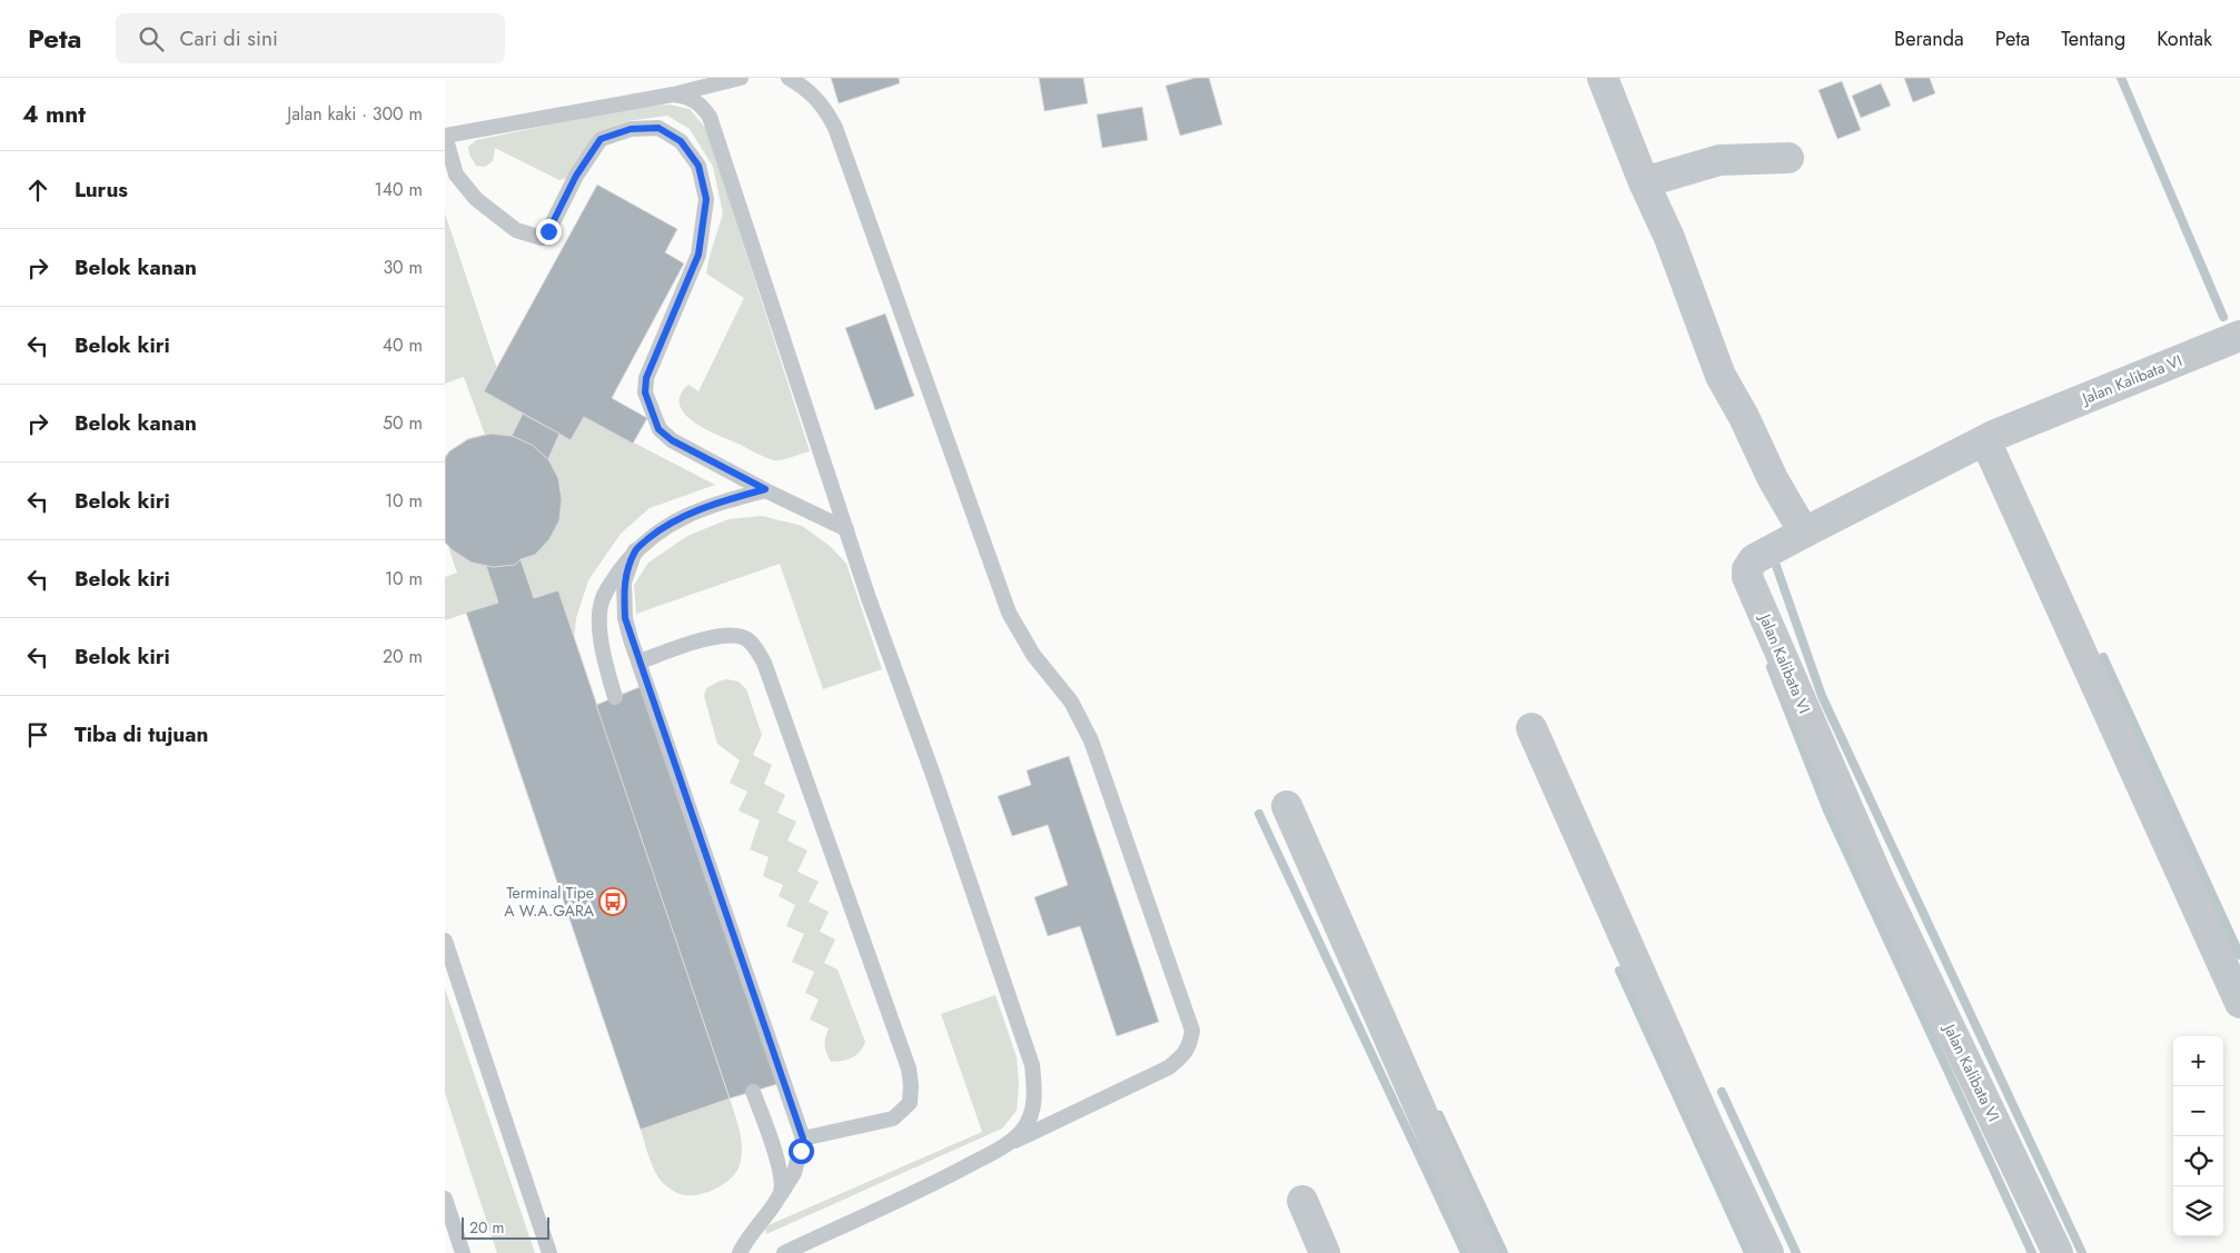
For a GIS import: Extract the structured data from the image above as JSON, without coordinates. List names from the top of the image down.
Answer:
{
  "streets": {
    "street": ["Jalan Kalibata VI"]
  },
  "places": {
    "bus stop": ["Terminal Tipe A W.A.GARA"]
  },
  "scale_bar": "20 m",
  "page": {
    "header": "Peta",
    "search": "Cari di sini",
    "nav": [
      "Beranda",
      "Peta",
      "Tentang",
      "Kontak"
    ],
    "heading": ["4 mnt", "Jalan kaki · 300 m"],
    "list": [
      ["Lurus", "140 m"],
      ["Belok kanan", "30 m"],
      ["Belok kiri", "40 m"],
      ["Belok kanan", "50 m"],
      ["Belok kiri", "10 m"],
      ["Belok kiri", "10 m"],
      ["Belok kiri", "20 m"],
      "Tiba di tujuan"
    ],
    "map_buttons": ["+", "−"],
    "scale": "20 m"
  }
}
